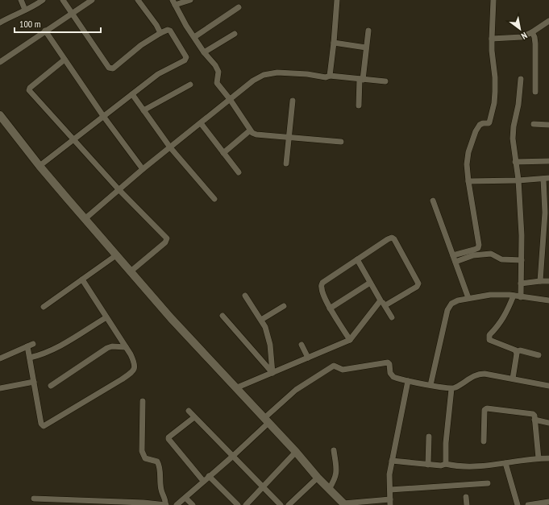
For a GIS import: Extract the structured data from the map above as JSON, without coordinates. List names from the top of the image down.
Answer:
{
  "scale_bar": "100 m",
  "north": "bottom right"
}
